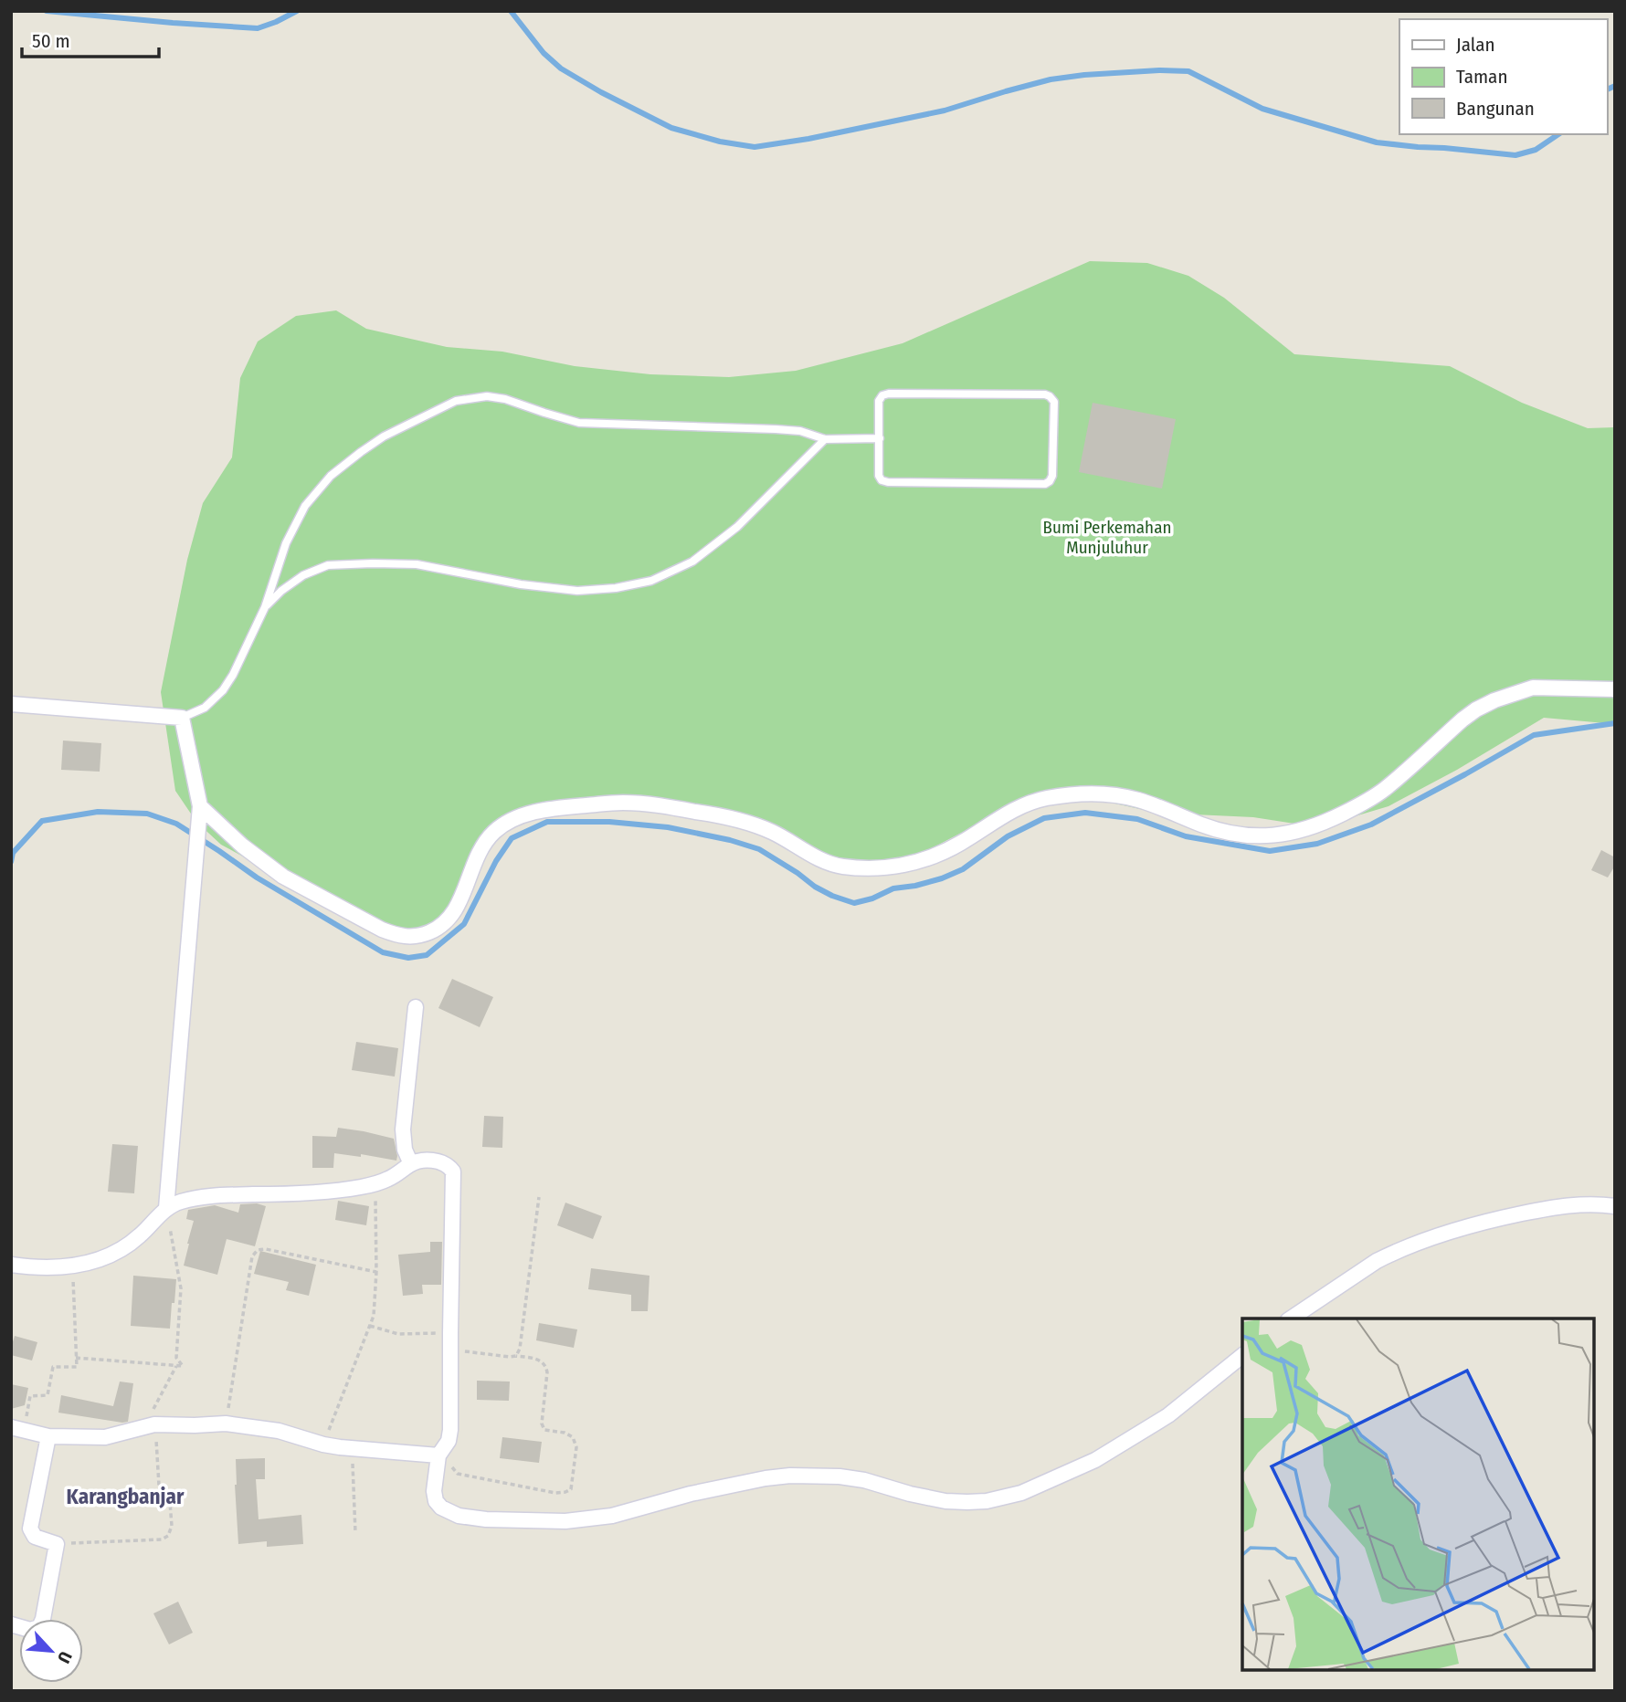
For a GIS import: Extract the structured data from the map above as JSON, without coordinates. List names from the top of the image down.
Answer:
{
  "districts": ["Karangbanjar"],
  "parks": ["Bumi Perkemahan Munjuluhur"],
  "legend": ["Jalan", "Taman", "Bangunan"],
  "scale_bar": "50 m",
  "north": "bottom right"
}
